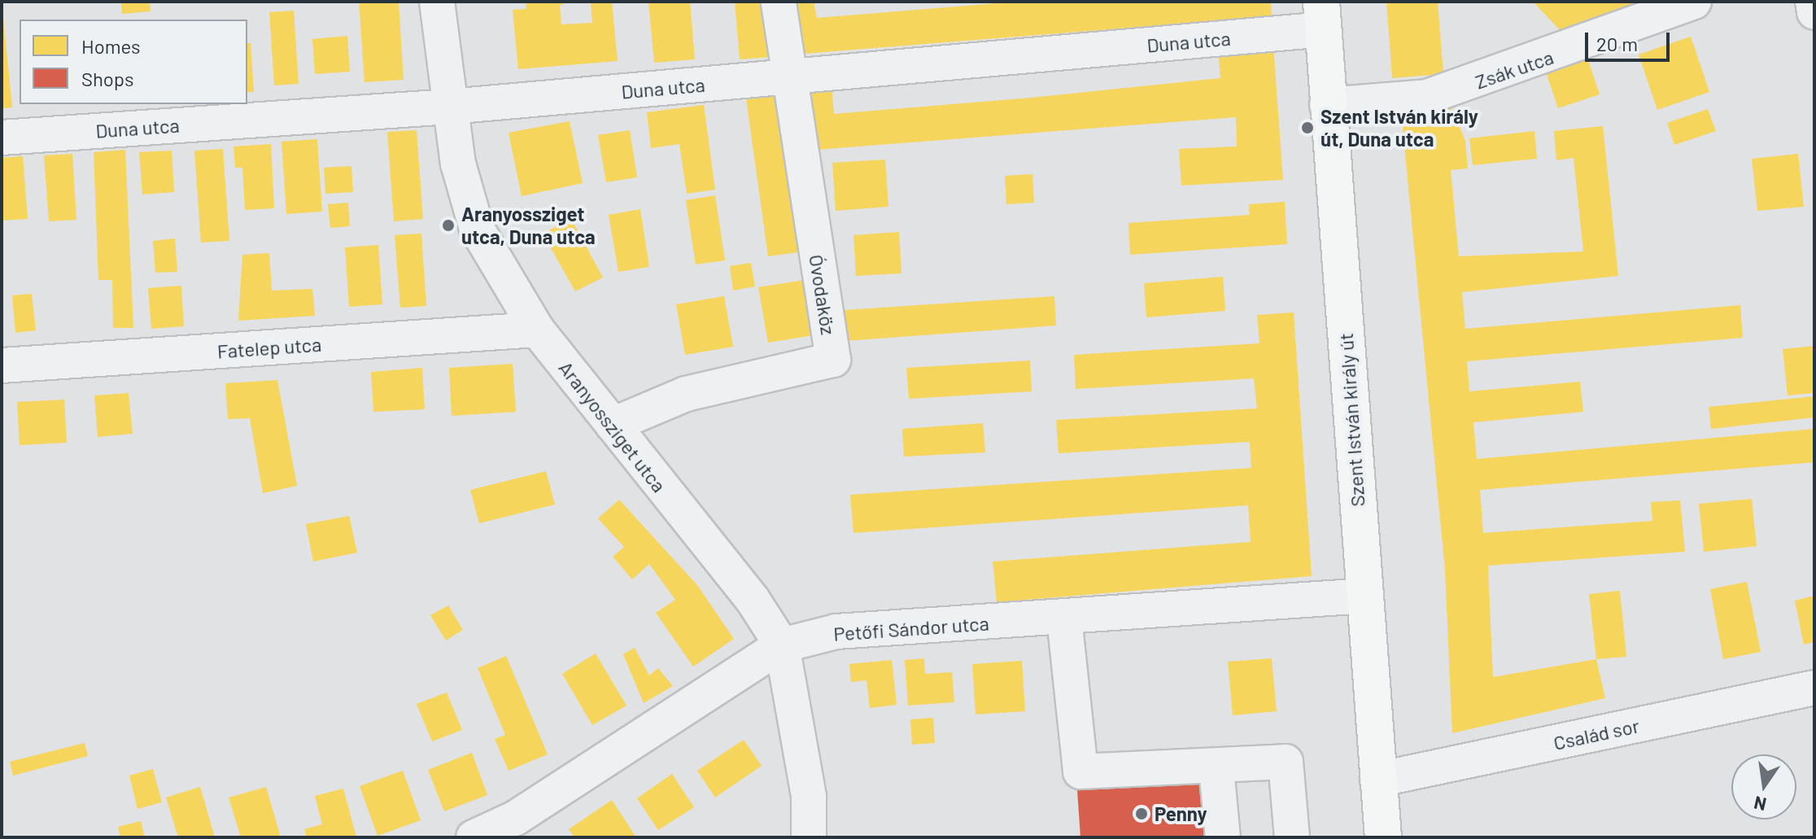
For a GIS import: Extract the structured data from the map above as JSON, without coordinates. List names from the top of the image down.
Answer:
{
  "streets": {
    "main road": ["Szent István király út"],
    "street": [
      "Duna utca",
      "Zsák utca",
      "Óvodaköz",
      "Fatelep utca",
      "Aranyossziget utca",
      "Petőfi Sándor utca",
      "Család sor"
    ]
  },
  "crossings": [
    ["Duna utca", "Óvodaköz"],
    ["Duna utca", "Szent István király út"],
    ["Duna utca", "Aranyossziget utca"],
    ["Zsák utca", "Szent István király út"],
    ["Óvodaköz", "Aranyossziget utca"],
    ["Fatelep utca", "Aranyossziget utca"],
    ["Szent István király út", "Petőfi Sándor utca"],
    ["Szent István király út", "Család sor"],
    ["Aranyossziget utca", "Petőfi Sándor utca"]
  ],
  "places": ["Szent István király út, Duna utca", "Aranyossziget utca, Duna utca", "Penny"],
  "legend": ["Homes", "Shops"],
  "scale_bar": "20 m",
  "north": "bottom"
}
